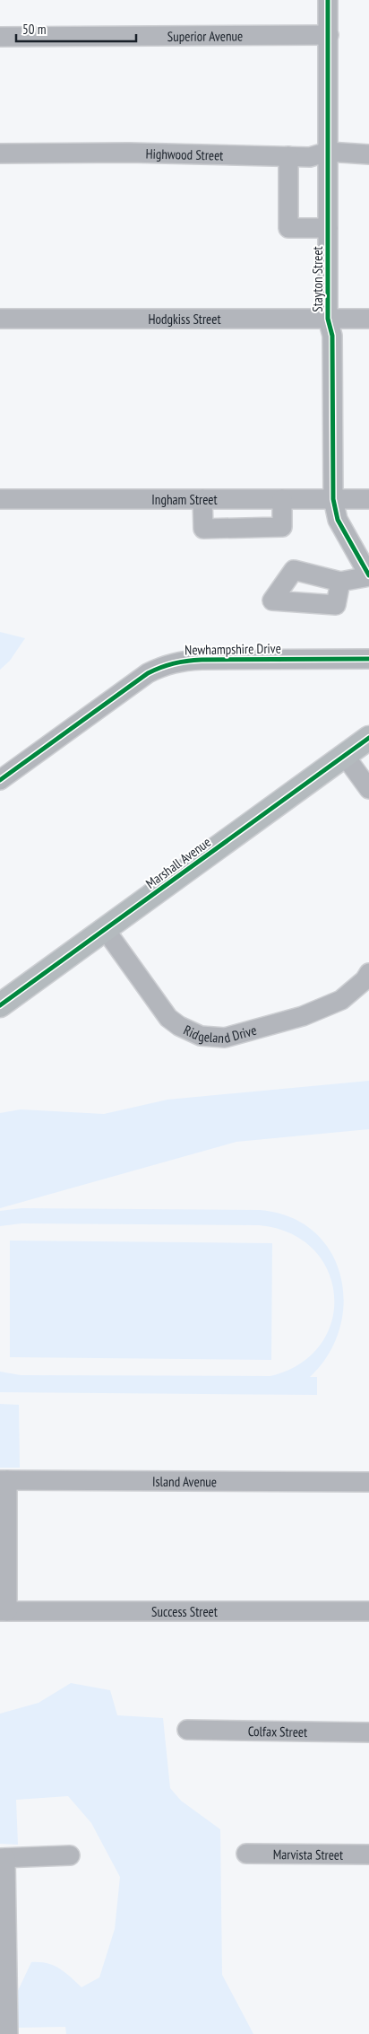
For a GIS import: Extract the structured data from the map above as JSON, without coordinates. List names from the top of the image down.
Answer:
{
  "streets": {
    "main road": ["Marshall Avenue"],
    "street": [
      "Superior Avenue",
      "Highwood Street",
      "Stayton Street",
      "Hodgkiss Street",
      "Ingham Street",
      "Newhampshire Drive",
      "Ridgeland Drive",
      "Island Avenue",
      "Success Street",
      "Colfax Street",
      "Marvista Street"
    ]
  },
  "crossings": [
    ["Superior Avenue", "Stayton Street"],
    ["Highwood Street", "Stayton Street"],
    ["Stayton Street", "Hodgkiss Street"],
    ["Stayton Street", "Ingham Street"],
    ["Marshall Avenue", "Ridgeland Drive"]
  ],
  "scale_bar": "50 m"
}
